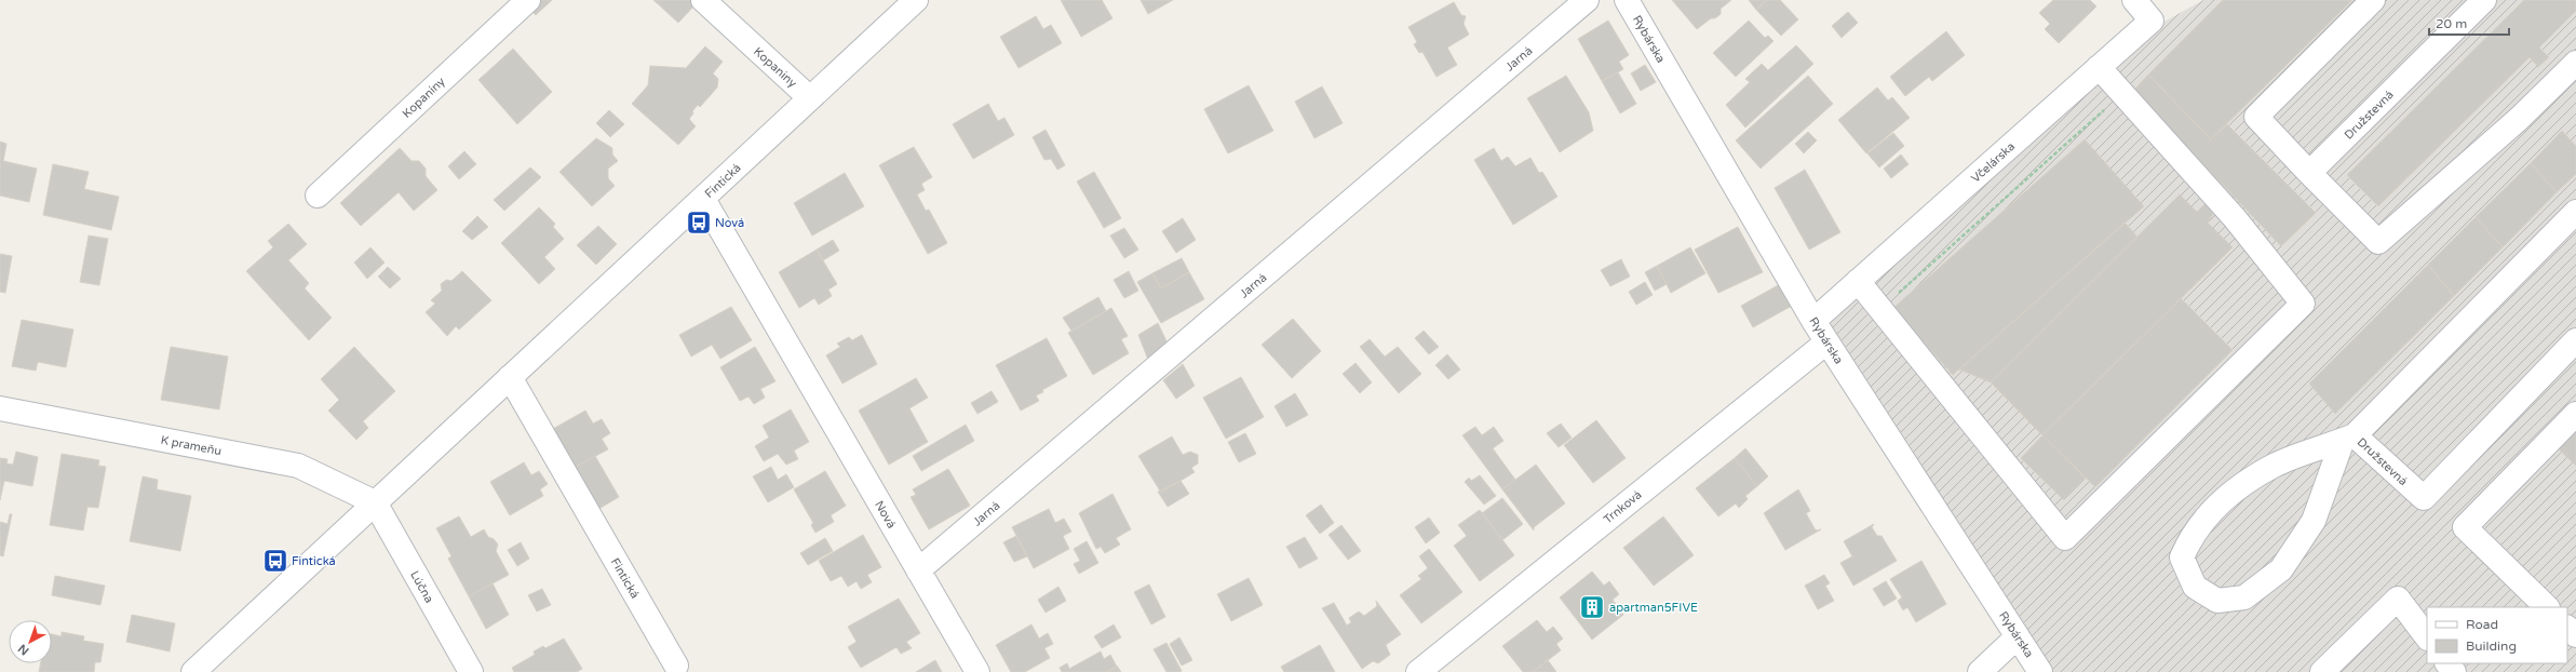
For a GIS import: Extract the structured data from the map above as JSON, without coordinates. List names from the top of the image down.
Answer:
{
  "streets": {
    "street": [
      "Rybárska",
      "Jarná",
      "Kopaniny",
      "Družstevná",
      "Včelárska",
      "Fintická",
      "K prameňu",
      "Trnková",
      "Nová",
      "Lúčna"
    ]
  },
  "crossings": [
    ["Rybárska", "Včelárska"],
    ["Rybárska", "Trnková"],
    ["Jarná", "Nová"],
    ["Kopaniny", "Fintická"],
    ["Fintická", "K prameňu"],
    ["Fintická", "Nová"],
    ["Fintická", "Lúčna"],
    ["K prameňu", "Lúčna"]
  ],
  "places": {
    "bus stop": ["Nová", "Fintická"],
    "building": ["apartman5FIVE"]
  },
  "legend": ["Road", "Building"],
  "scale_bar": "20 m",
  "north": "bottom left"
}
